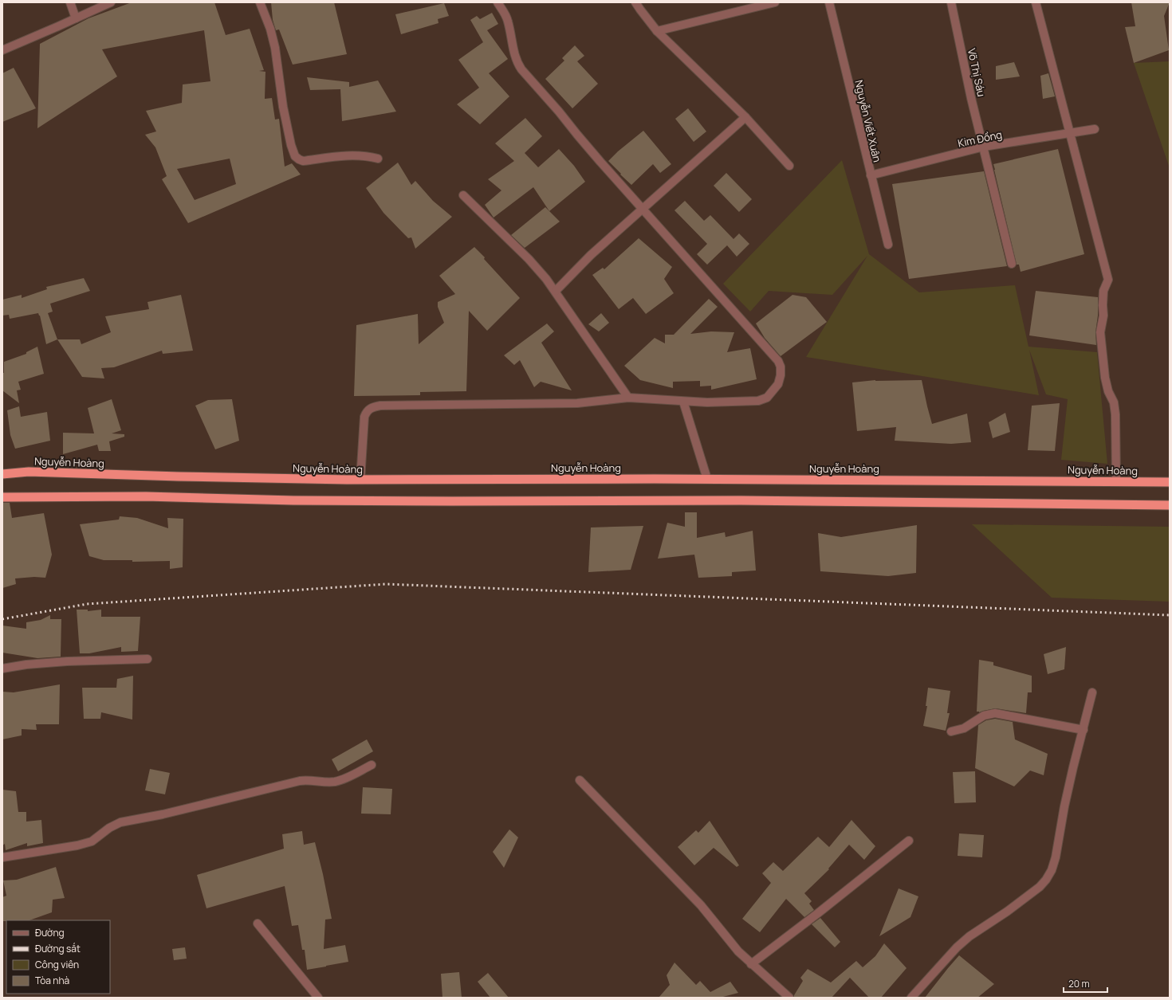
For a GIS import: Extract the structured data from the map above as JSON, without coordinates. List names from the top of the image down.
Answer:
{
  "streets": {
    "highway": ["Nguyễn Hoàng"],
    "street": ["Võ Thị Sáu", "Nguyễn Viết Xuân", "Kim Đồng"]
  },
  "crossings": [
    ["Võ Thị Sáu", "Kim Đồng"],
    ["Nguyễn Viết Xuân", "Kim Đồng"]
  ],
  "legend": [
    "Đường",
    "Đường sắt",
    "Công viên",
    "Tòa nhà"
  ],
  "scale_bar": "20 m"
}
